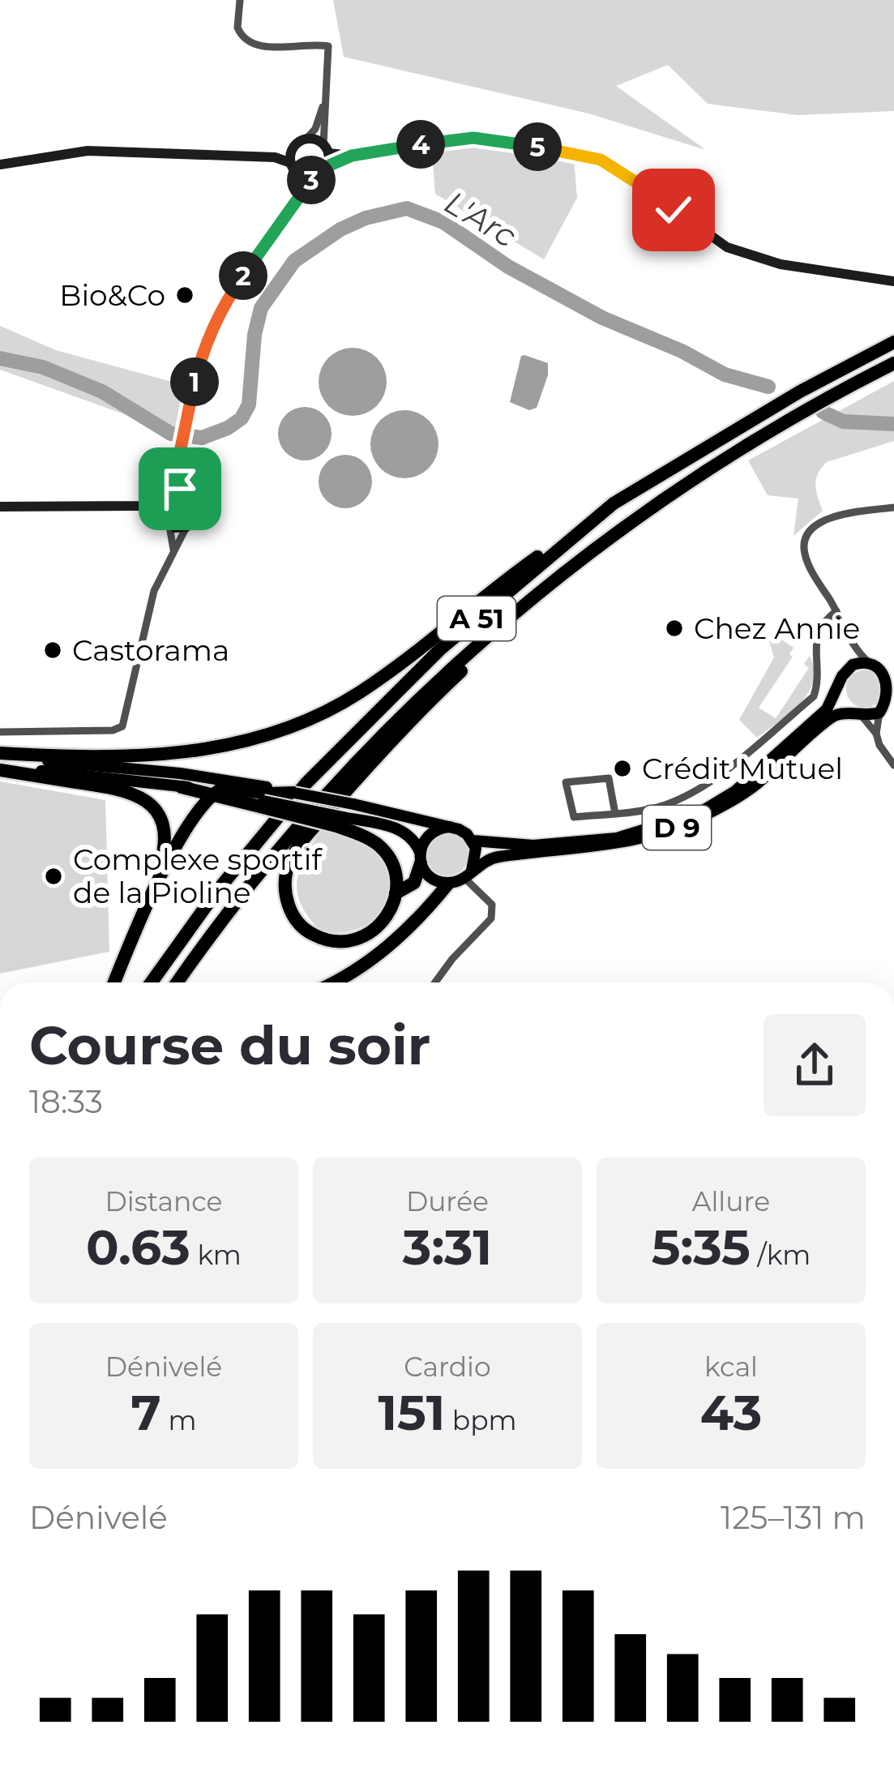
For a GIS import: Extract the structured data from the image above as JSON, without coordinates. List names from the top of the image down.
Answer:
{
  "streets": {
    "highway": ["A 51"],
    "main road": ["D 9"]
  },
  "water": ["L'Arc"],
  "places": [
    "Bio&Co",
    "Chez Annie",
    "Castorama",
    "Crédit Mutuel",
    "Complexe sportif de la Pioline"
  ],
  "page": {
    "pins": [
      "4",
      "5",
      "3",
      "2",
      "1"
    ],
    "heading": ["Course du soir", "18:33"],
    "stats": [
      ["Distance", "0.63 km"],
      ["Durée", "3:31"],
      ["Allure", "5:35 /km"],
      ["Dénivelé", "7 m"],
      ["Cardio", "151 bpm"],
      ["kcal", "43"]
    ],
    "chart": ["Dénivelé", "125–131 m"]
  }
}
